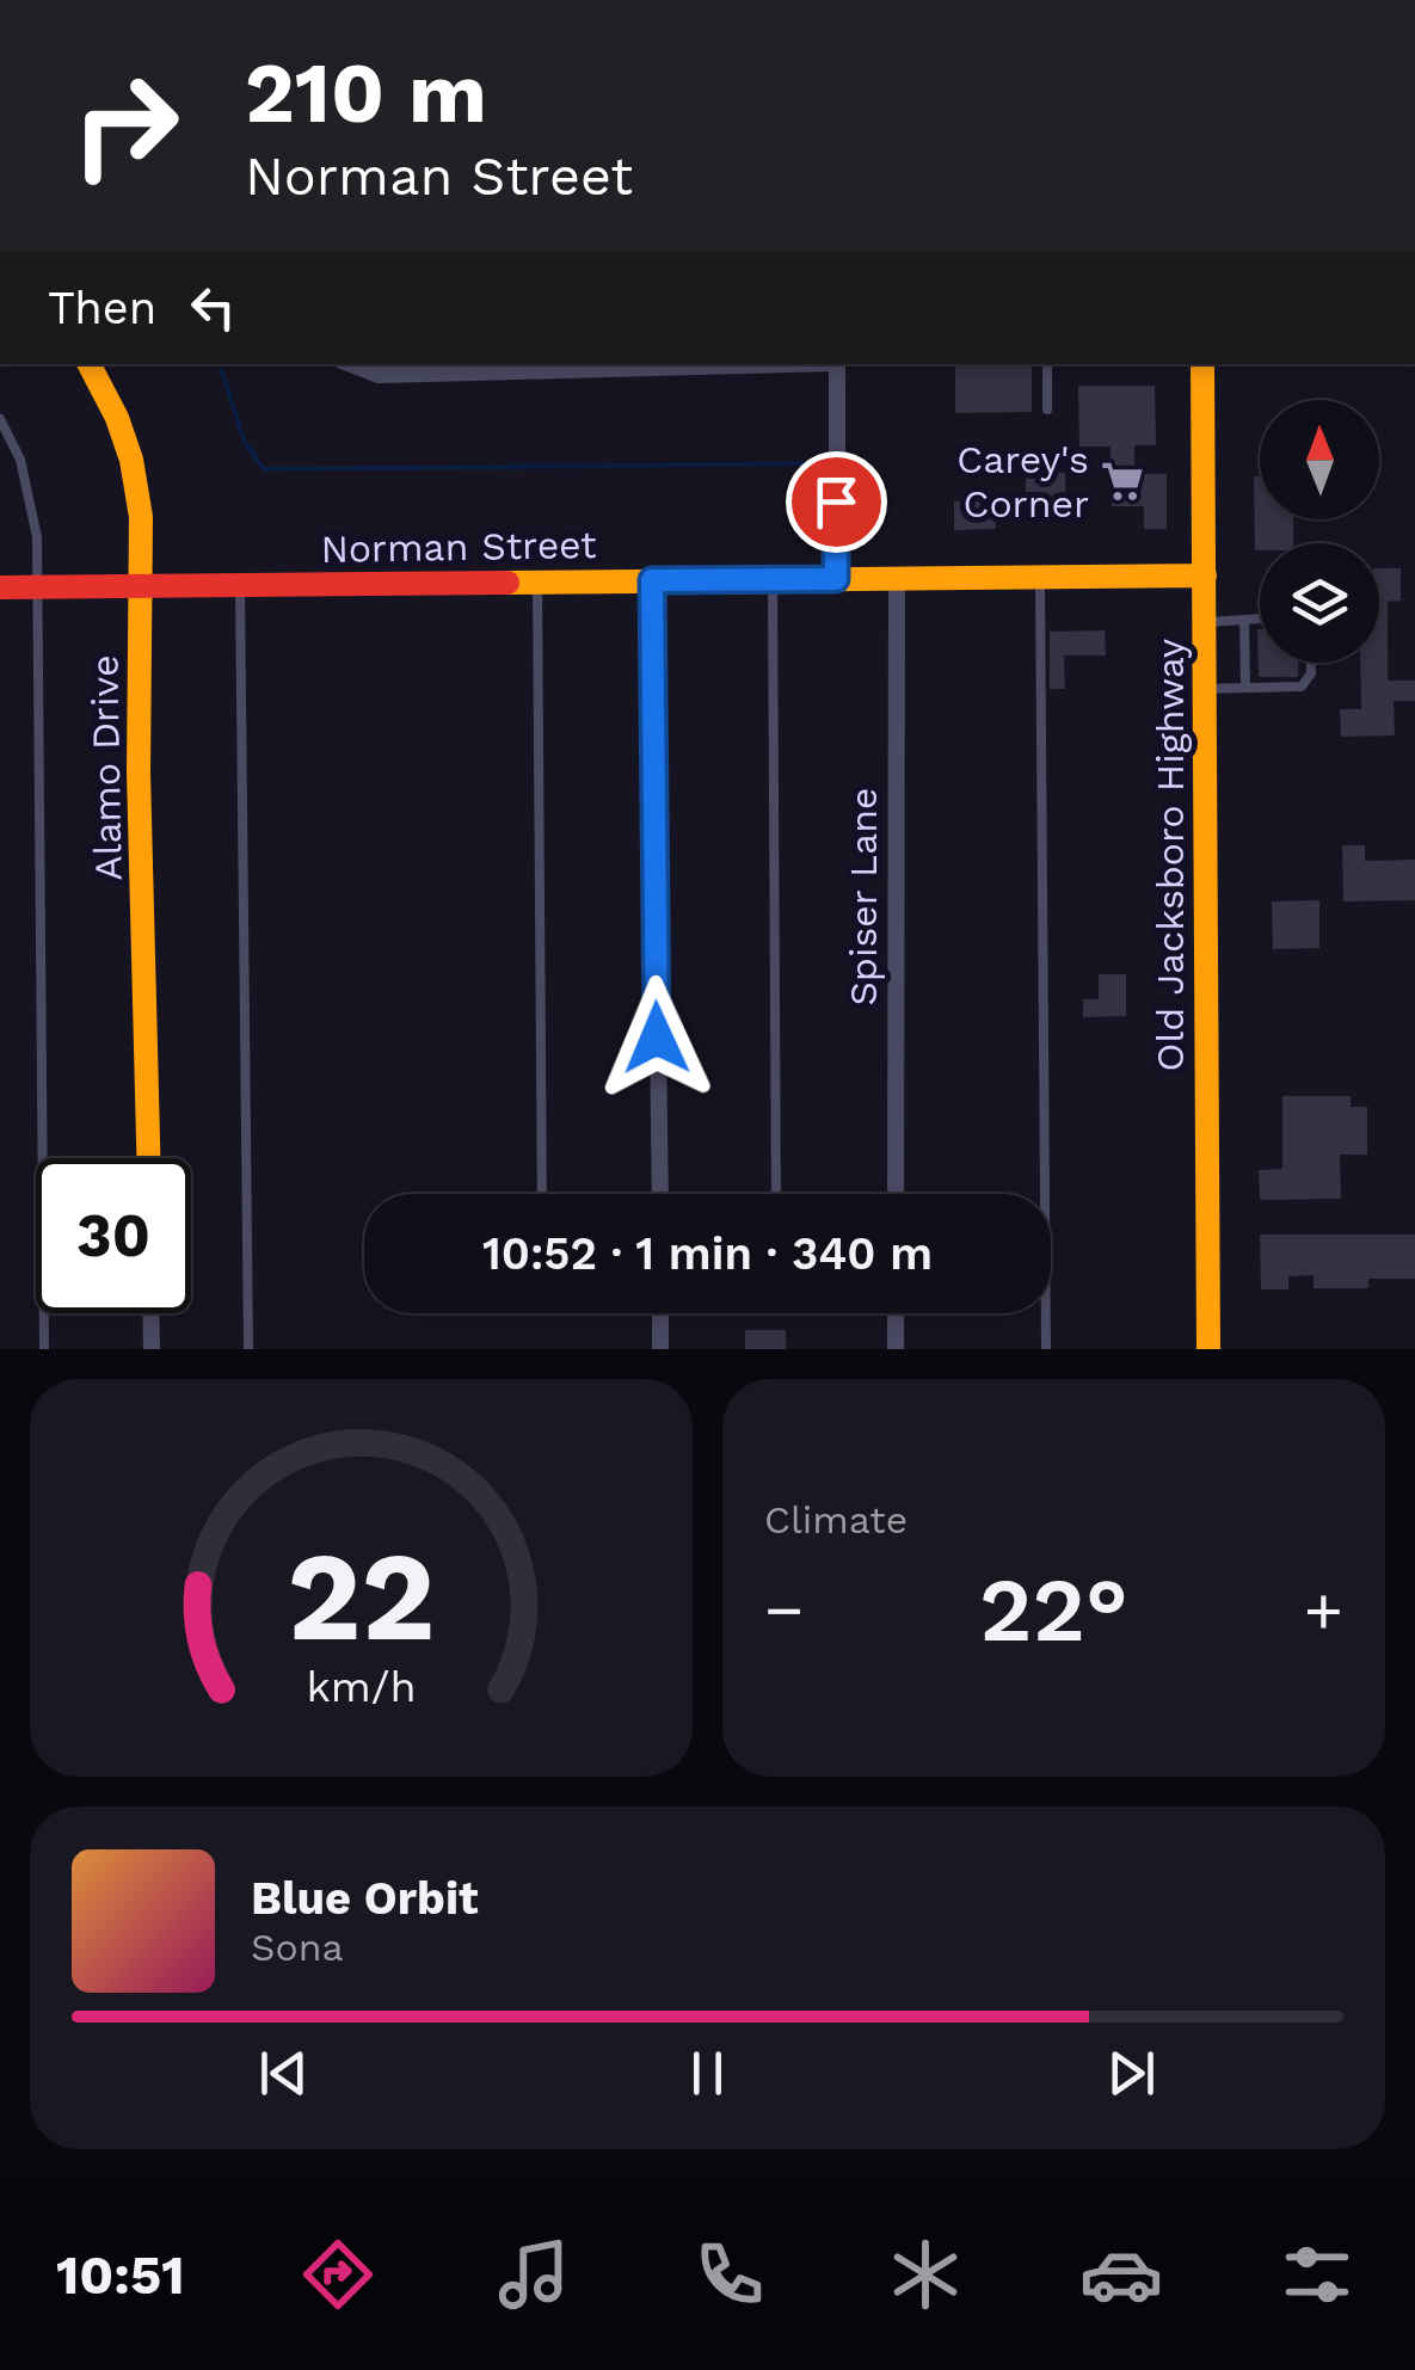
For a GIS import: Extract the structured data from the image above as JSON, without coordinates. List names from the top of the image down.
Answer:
{
  "streets": {
    "street": [
      "Norman Street",
      "Alamo Drive",
      "Old Jacksboro Highway",
      "Spiser Lane"
    ]
  },
  "crossings": [
    ["Norman Street", "Alamo Drive"],
    ["Norman Street", "Old Jacksboro Highway"],
    ["Norman Street", "Spiser Lane"]
  ],
  "places": {
    "supermarket": ["Carey's Corner"]
  },
  "north": "top",
  "page": {
    "turn": ["210 m", "Norman Street"],
    "then": "Then",
    "limit": "30",
    "trip": "10:52 · 1 min · 340 m",
    "tile": "Climate",
    "heat": ["−", "22°", "+"],
    "song": ["Blue Orbit", "Sona"],
    "tabs": "10:51",
    "gauge": ["22", "km/h"]
  }
}
